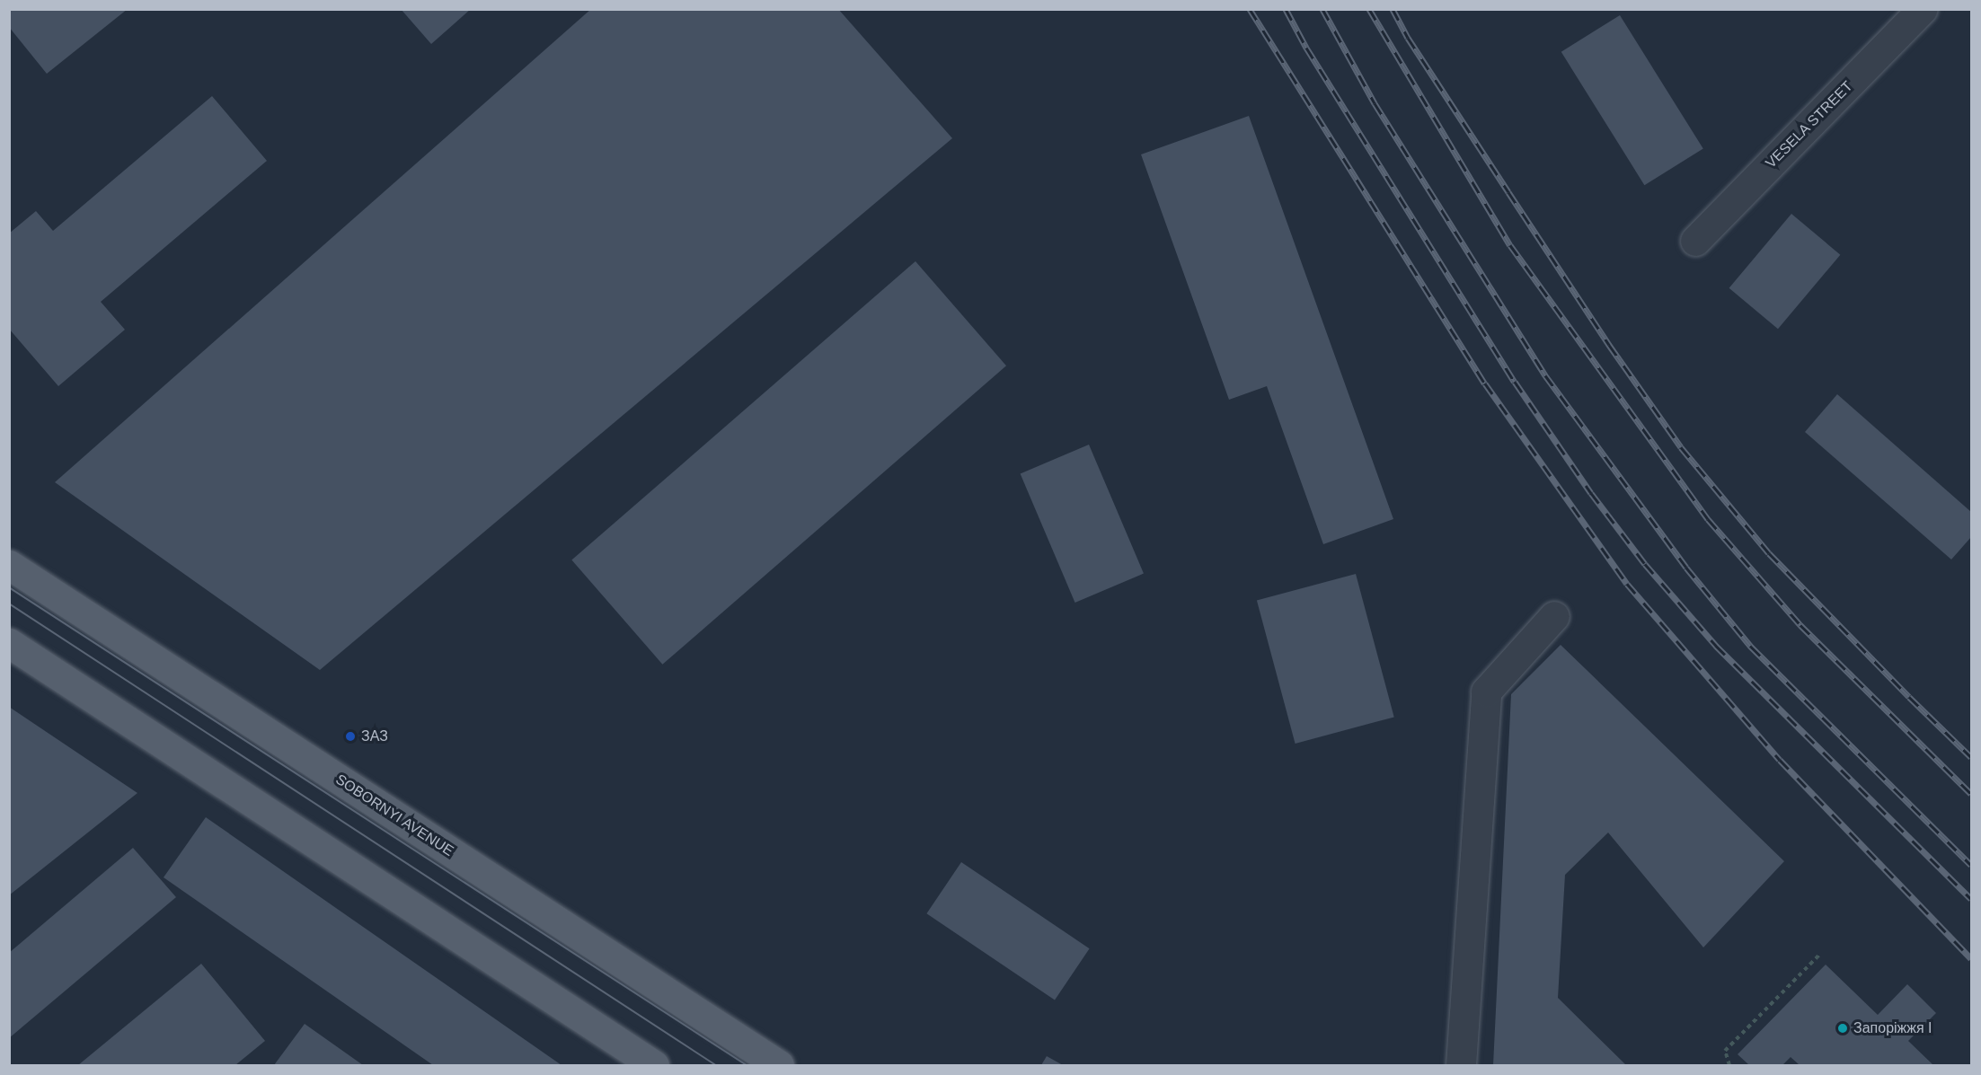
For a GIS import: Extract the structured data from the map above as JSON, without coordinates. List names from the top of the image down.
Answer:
{
  "streets": {
    "main road": ["SOBORNYI AVENUE"],
    "street": ["VESELA STREET"]
  },
  "places": ["ЗАЗ", "Запорiжжя I"]
}
